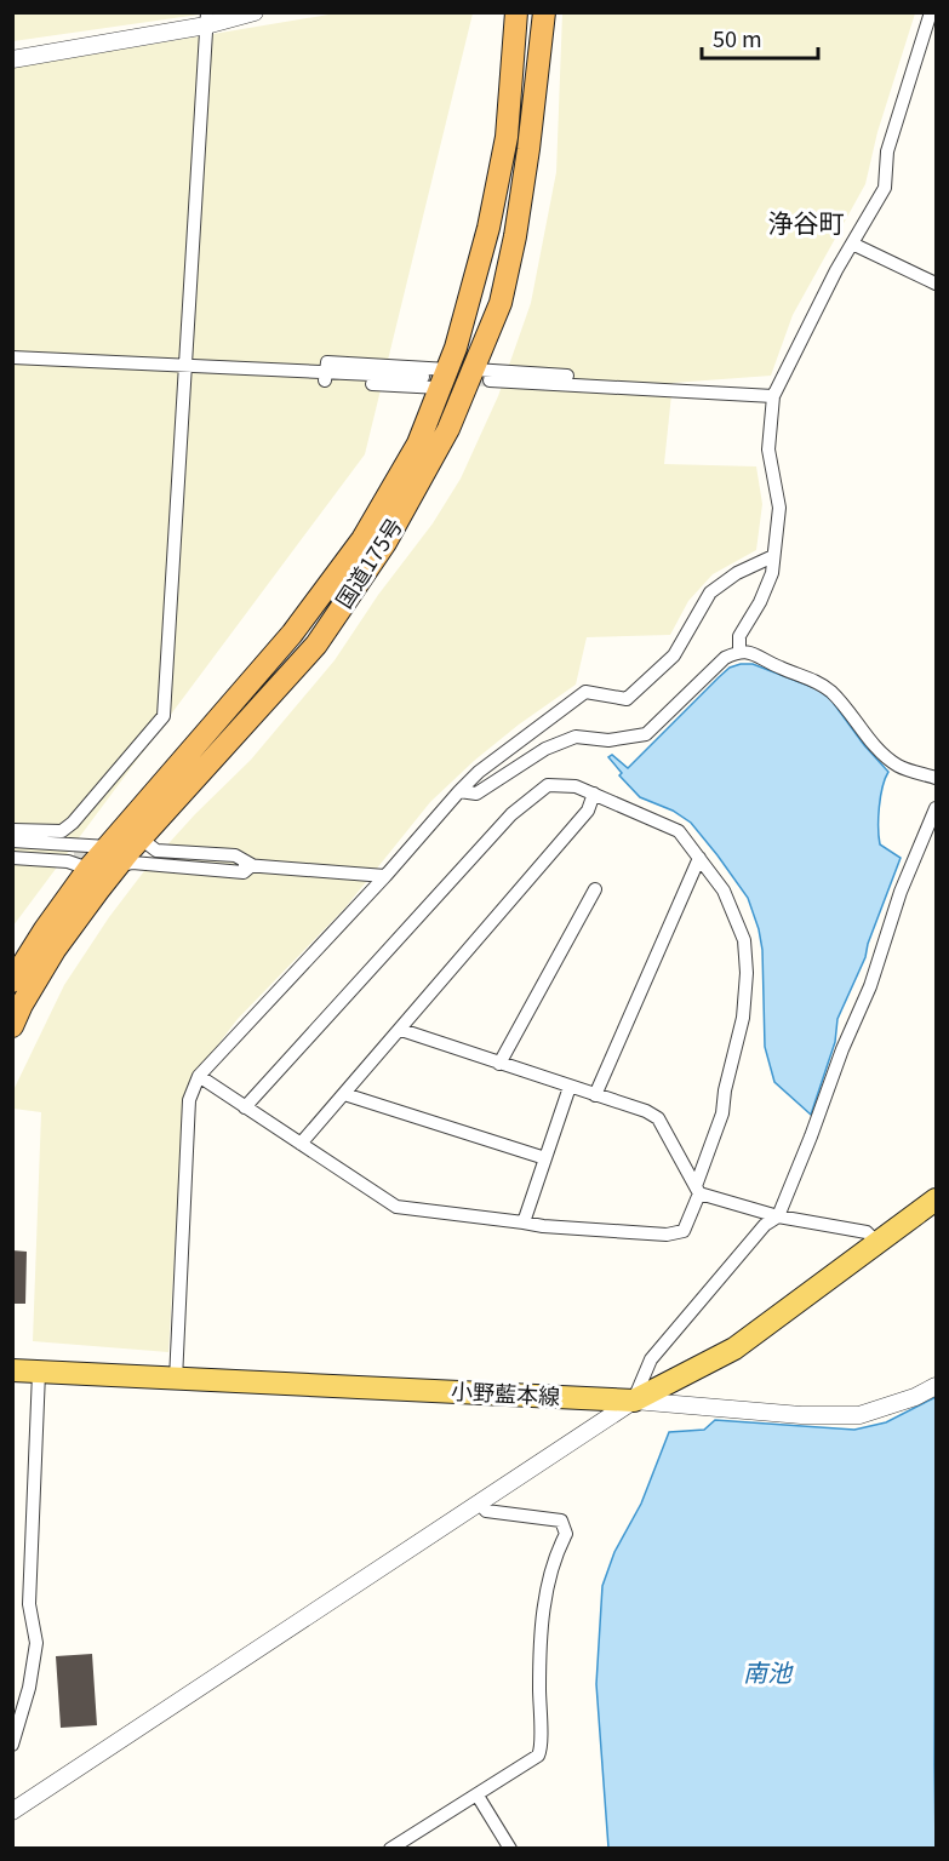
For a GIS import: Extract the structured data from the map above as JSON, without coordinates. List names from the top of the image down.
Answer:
{
  "streets": {
    "highway": ["国道175号"],
    "main road": ["小野藍本線"]
  },
  "districts": ["浄谷町"],
  "water": ["南池"],
  "scale_bar": "50 m"
}
